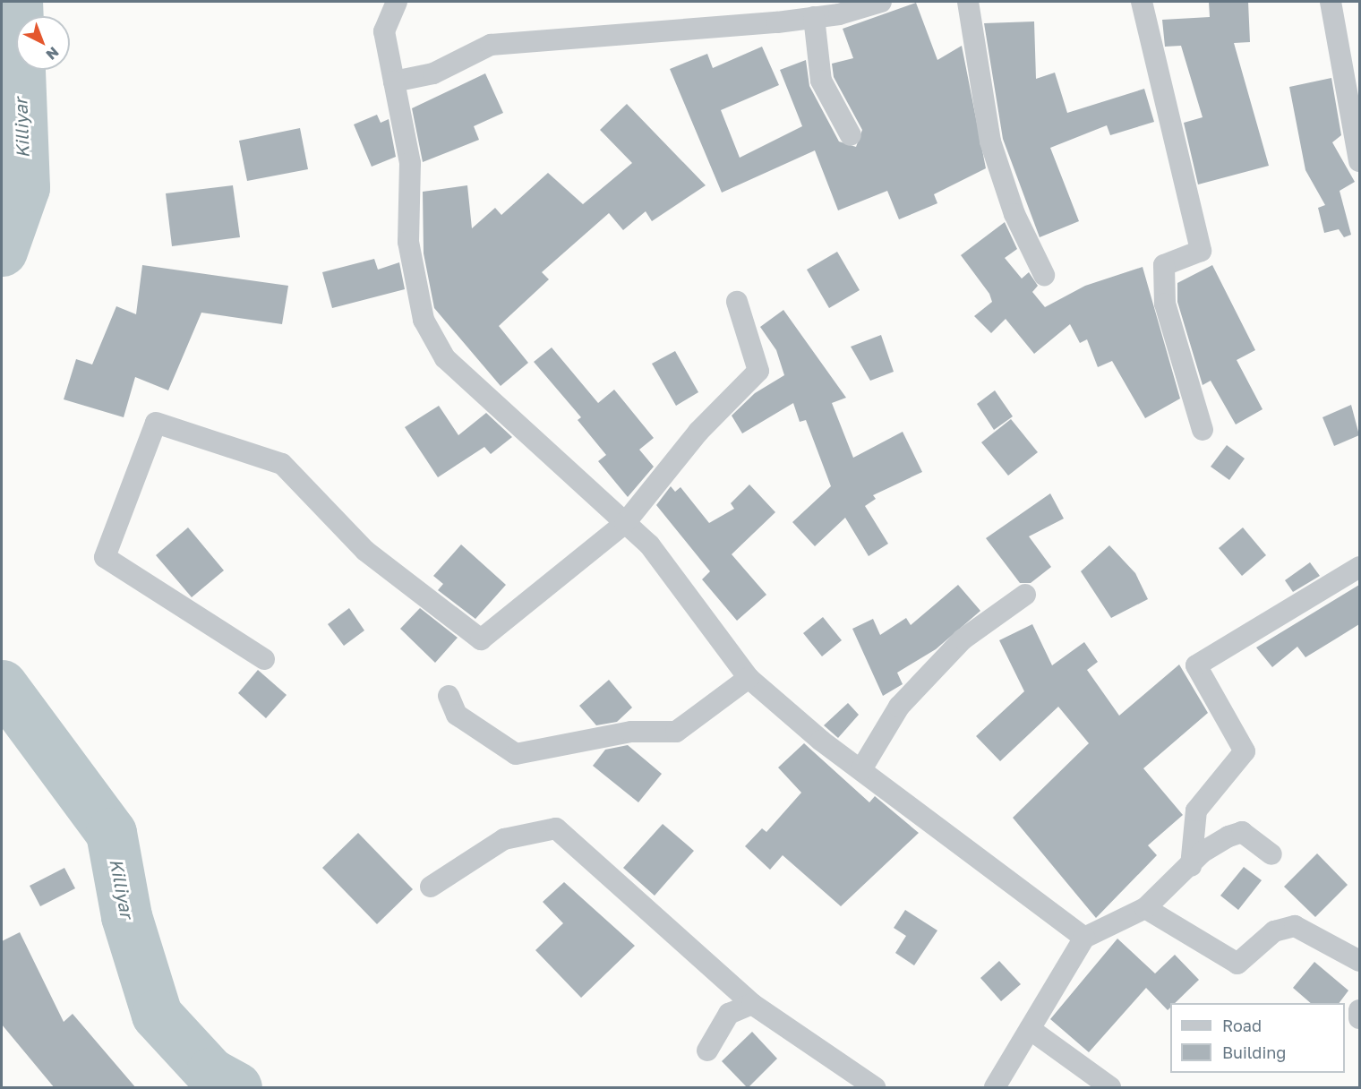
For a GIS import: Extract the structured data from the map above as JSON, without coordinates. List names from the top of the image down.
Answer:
{
  "water": ["Killiyar"],
  "legend": ["Road", "Building"],
  "north": "bottom right"
}
